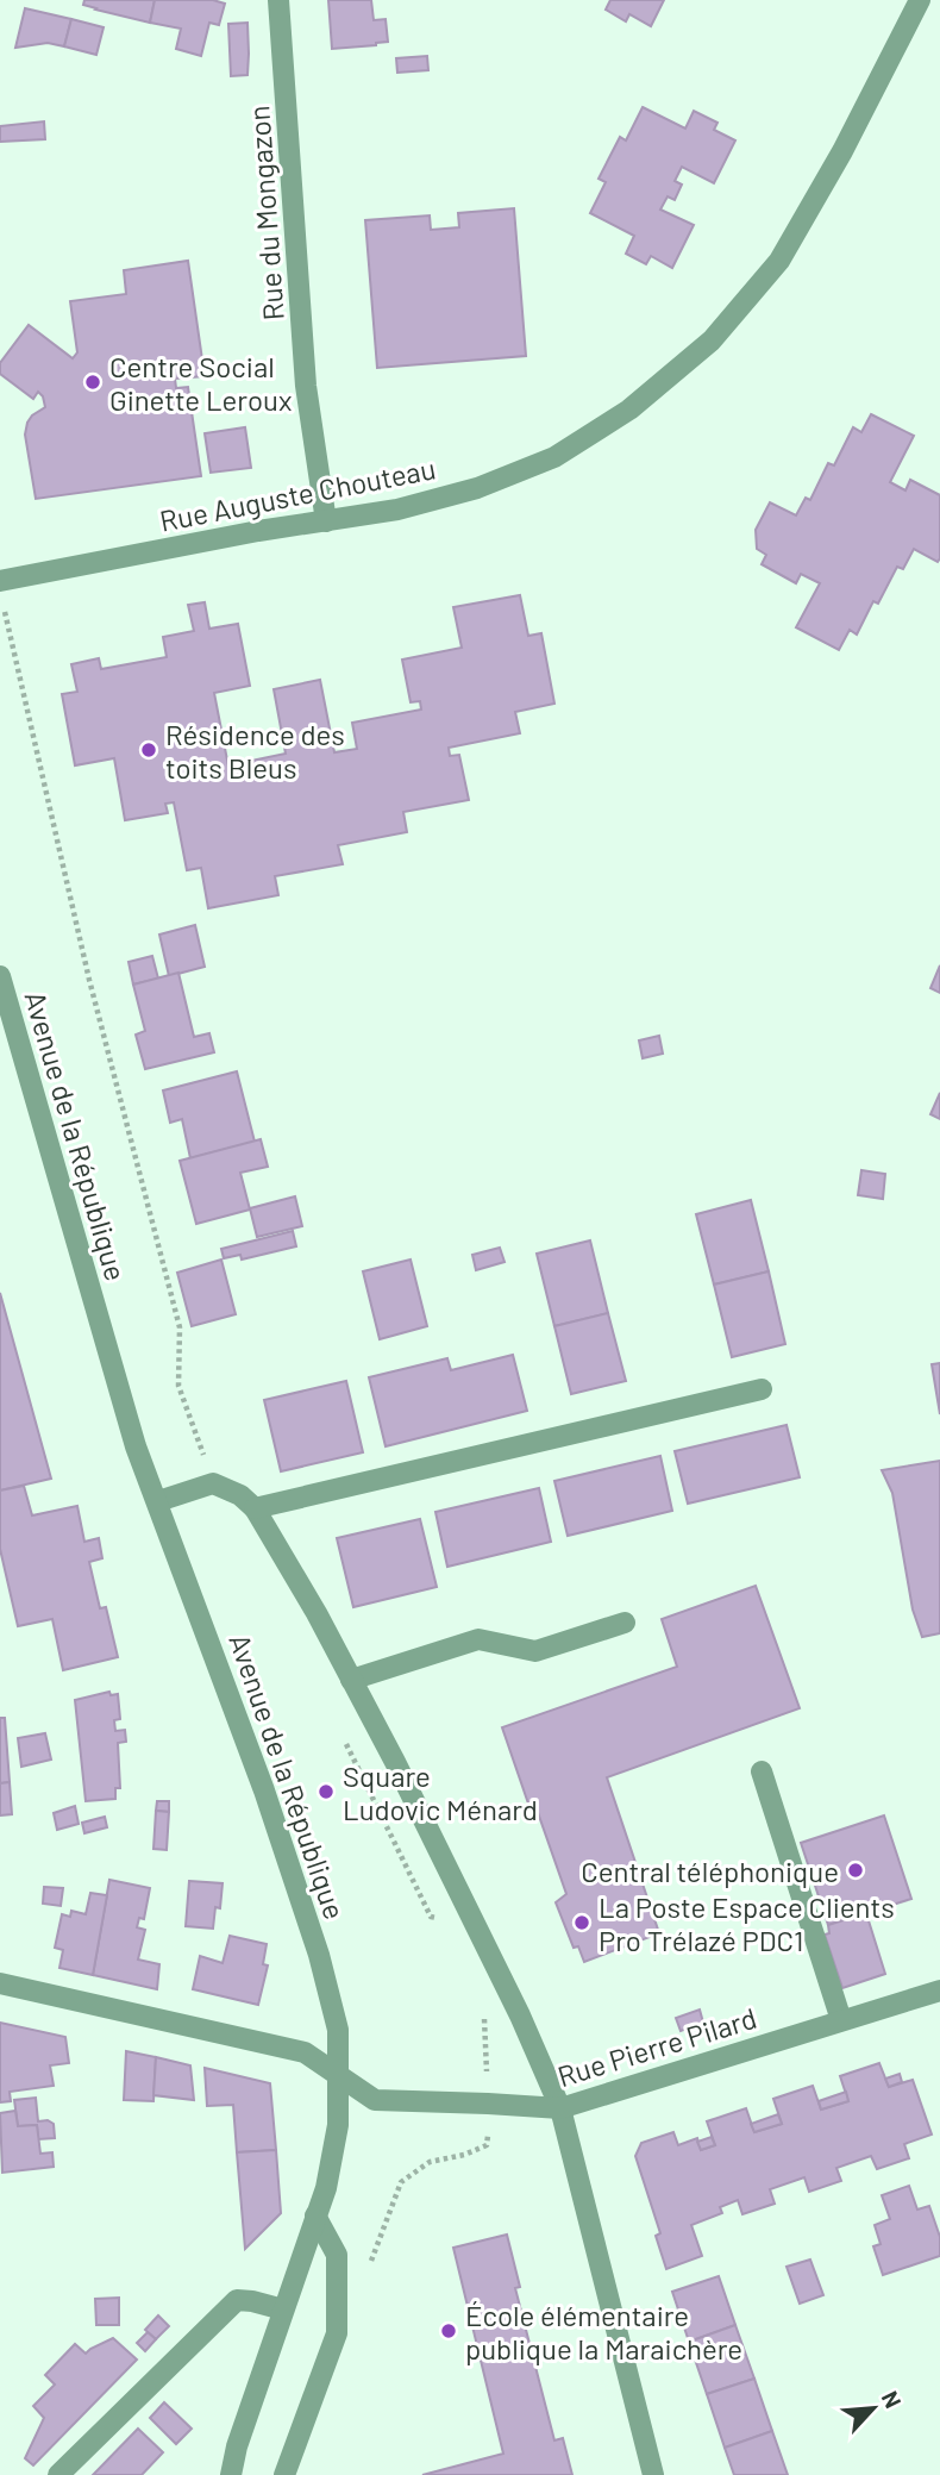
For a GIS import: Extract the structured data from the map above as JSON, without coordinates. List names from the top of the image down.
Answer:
{
  "streets": {
    "street": [
      "Rue du Mongazon",
      "Rue Auguste Chouteau",
      "Avenue de la République",
      "Rue Pierre Pilard"
    ]
  },
  "crossings": [
    ["Rue du Mongazon", "Rue Auguste Chouteau"],
    ["Avenue de la République", "Rue Pierre Pilard"]
  ],
  "places": [
    "Centre Social Ginette Leroux",
    "Résidence des toits Bleus",
    "Square Ludovic Ménard",
    "Central téléphonique",
    "La Poste Espace Clients Pro Trélazé PDC1",
    "École élémentaire publique la Maraichère"
  ],
  "north": "top right"
}
